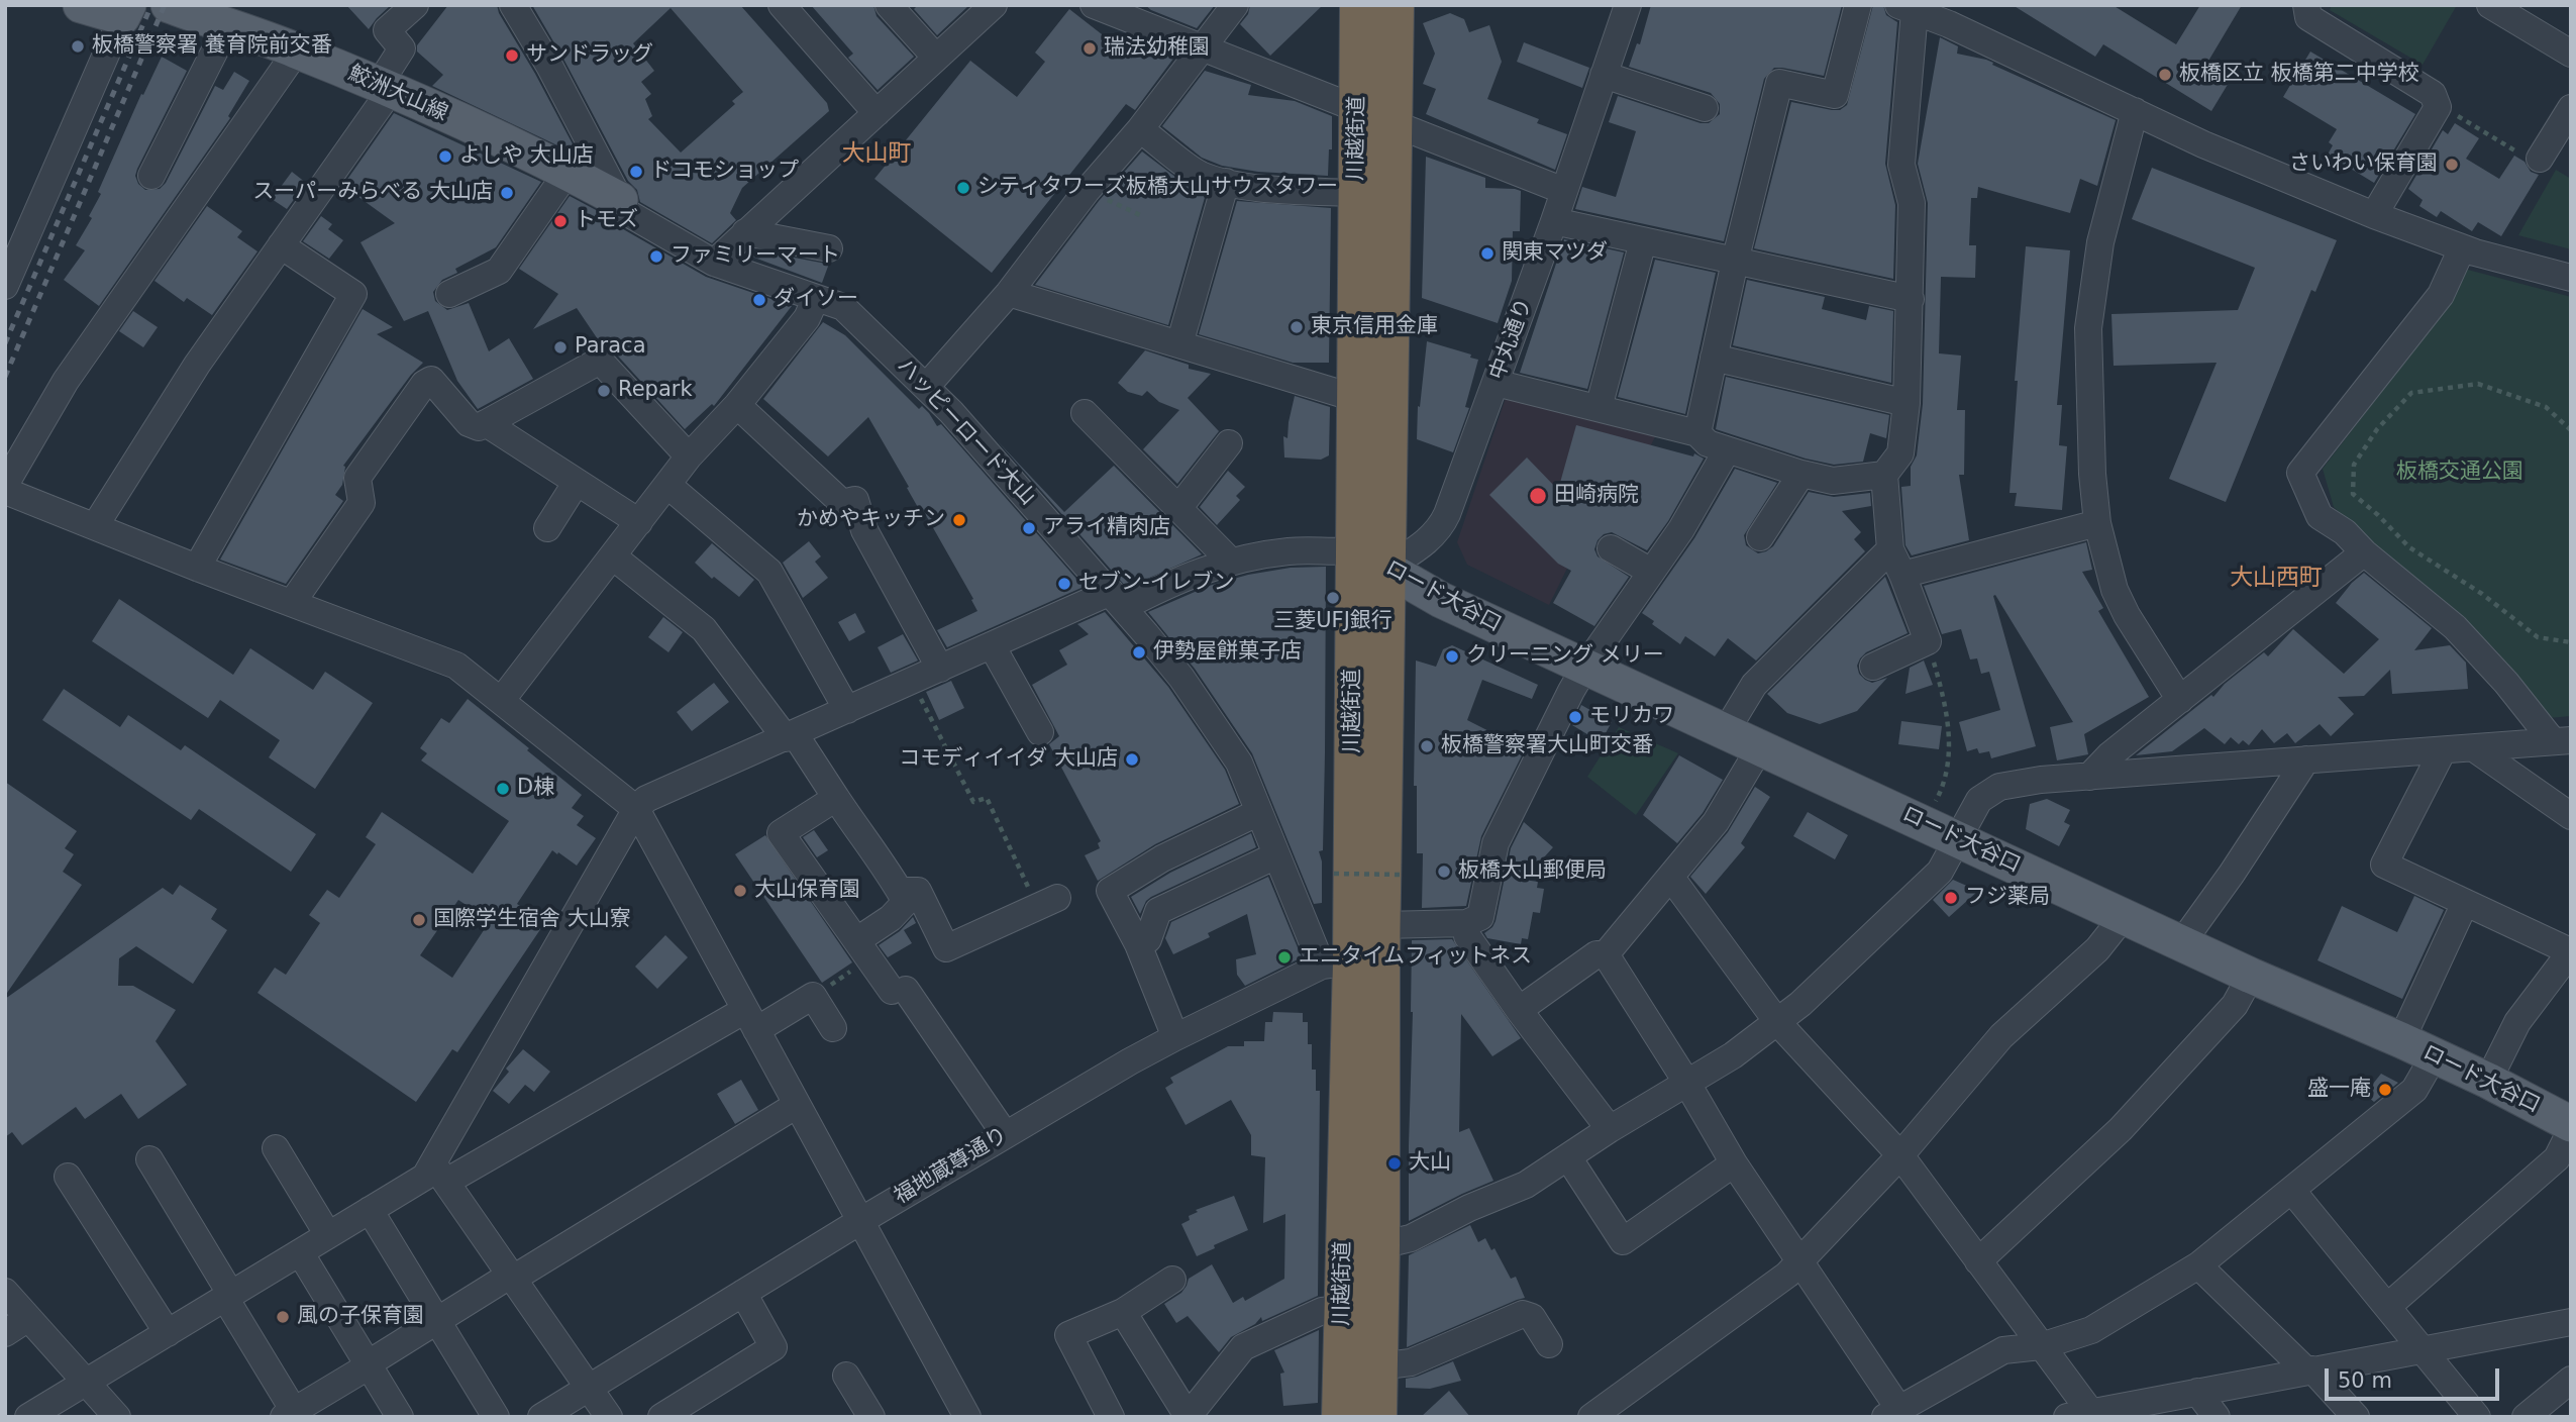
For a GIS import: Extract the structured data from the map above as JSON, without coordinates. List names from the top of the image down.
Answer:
{
  "streets": {
    "highway": ["川越街道"],
    "main road": ["鮫洲大山線", "ロード大谷口"],
    "street": ["中丸通り", "ハッピーロード大山", "福地蔵尊通り"]
  },
  "crossings": [
    ["鮫洲大山線", "ハッピーロード大山"],
    ["川越街道", "中丸通り"],
    ["川越街道", "ハッピーロード大山"],
    ["川越街道", "ロード大谷口"],
    ["川越街道", "福地蔵尊通り"],
    ["中丸通り", "ロード大谷口"],
    ["ハッピーロード大山", "福地蔵尊通り"]
  ],
  "districts": ["大山町", "大山西町"],
  "parks": ["板橋交通公園"],
  "places": [
    "板橋警察署 養育院前交番",
    "瑞法幼稚園",
    "サンドラッグ",
    "板橋区立 板橋第二中学校",
    "よしや 大山店",
    "さいわい保育園",
    "ドコモショップ",
    "シティタワーズ板橋大山サウスタワー",
    "スーパーみらべる 大山店",
    "トモズ",
    "関東マツダ",
    "ファミリーマート",
    "ダイソー",
    "東京信用金庫",
    "Paraca",
    "Repark",
    "田崎病院",
    "かめやキッチン",
    "アライ精肉店",
    "セブン-イレブン",
    "三菱UFJ銀行",
    "伊勢屋餅菓子店",
    "クリーニング メリー",
    "モリカワ",
    "板橋警察署大山町交番",
    "コモディイイダ 大山店",
    "D棟",
    "板橋大山郵便局",
    "大山保育園",
    "フジ薬局",
    "国際学生宿舎 大山寮",
    "エニタイムフィットネス",
    "盛一庵",
    "大山",
    "風の子保育園"
  ],
  "scale_bar": "50 m"
}
